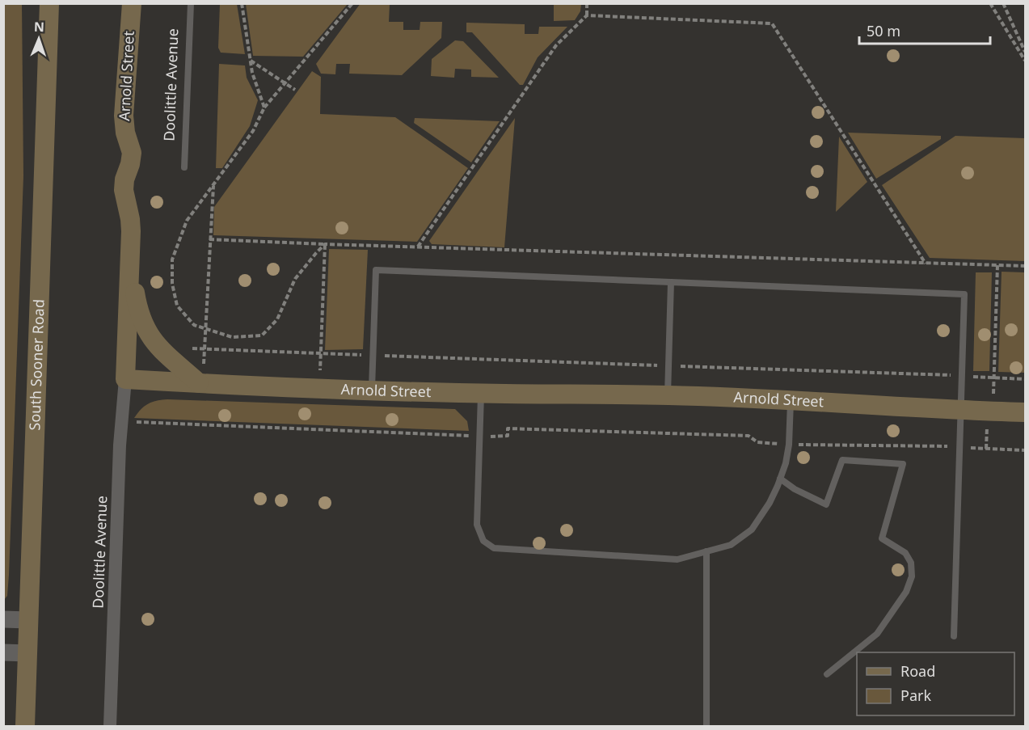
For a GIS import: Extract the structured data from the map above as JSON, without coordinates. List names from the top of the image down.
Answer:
{
  "streets": {
    "main road": ["Arnold Street", "South Sooner Road"],
    "street": ["Doolittle Avenue"]
  },
  "crossings": [
    ["Arnold Street", "Doolittle Avenue"]
  ],
  "legend": ["Road", "Park"],
  "scale_bar": "50 m",
  "north": "top"
}
